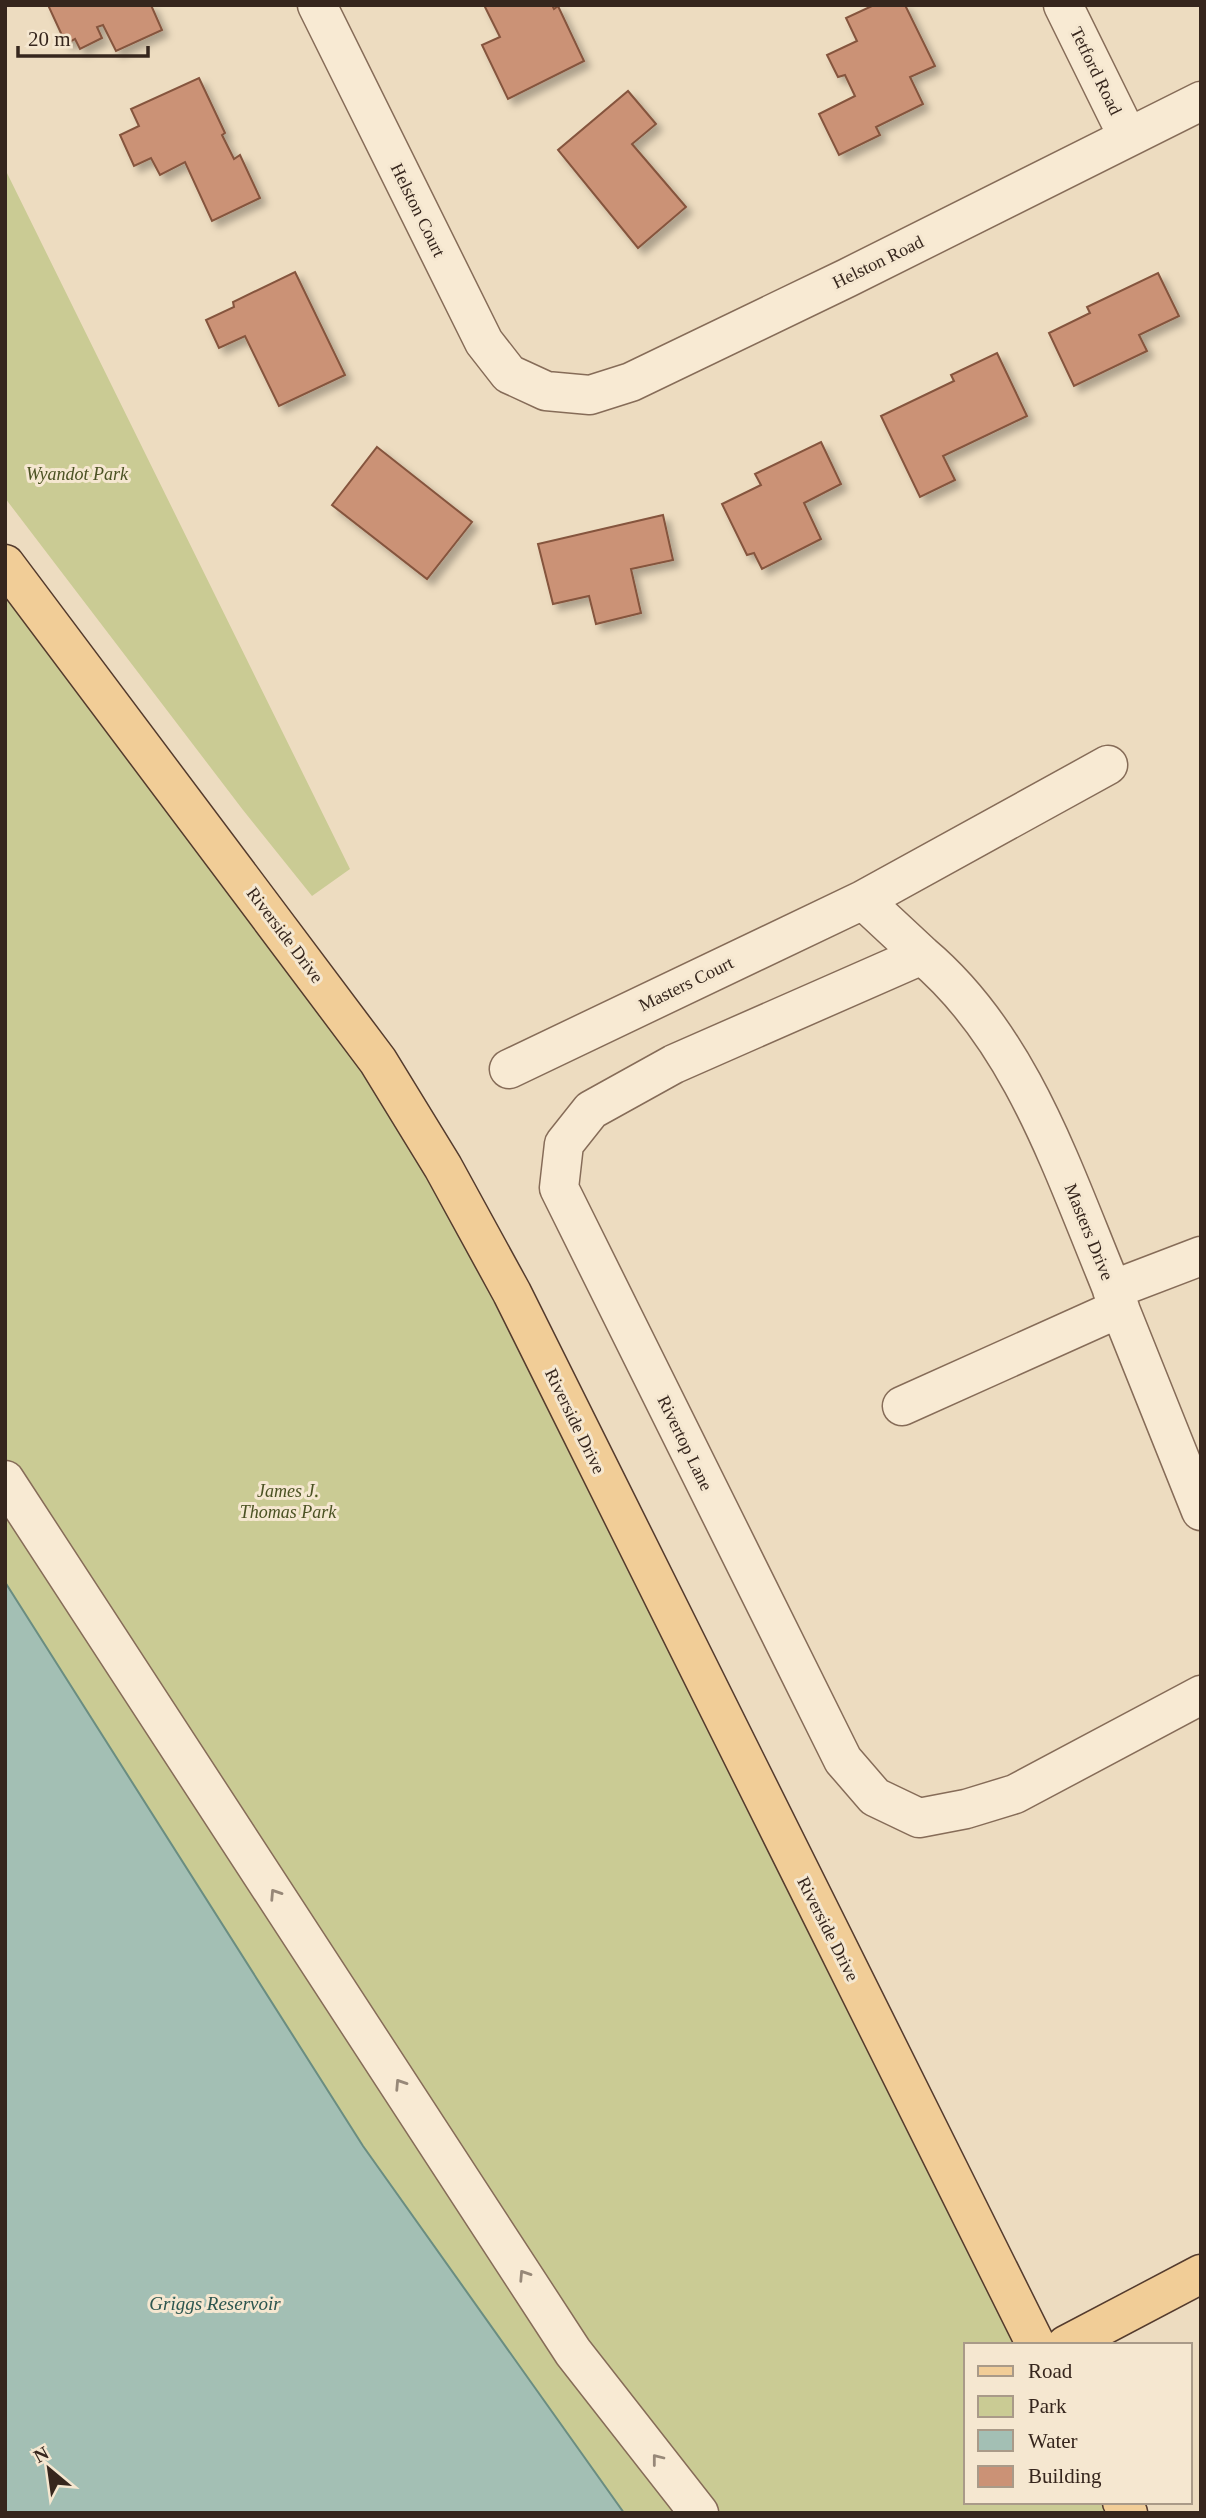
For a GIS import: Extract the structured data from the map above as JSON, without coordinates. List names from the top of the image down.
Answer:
{
  "streets": {
    "main road": ["Riverside Drive"],
    "street": [
      "Tetford Road",
      "Helston Court",
      "Helston Road",
      "Masters Court",
      "Masters Drive",
      "Rivertop Lane"
    ]
  },
  "crossings": [
    ["Tetford Road", "Helston Road"],
    ["Helston Court", "Helston Road"],
    ["Masters Drive", "Rivertop Lane"]
  ],
  "water": ["Griggs Reservoir"],
  "parks": ["Wyandot Park", "James J. Thomas Park"],
  "legend": [
    "Road",
    "Park",
    "Water",
    "Building"
  ],
  "scale_bar": "20 m",
  "north": "top left"
}
